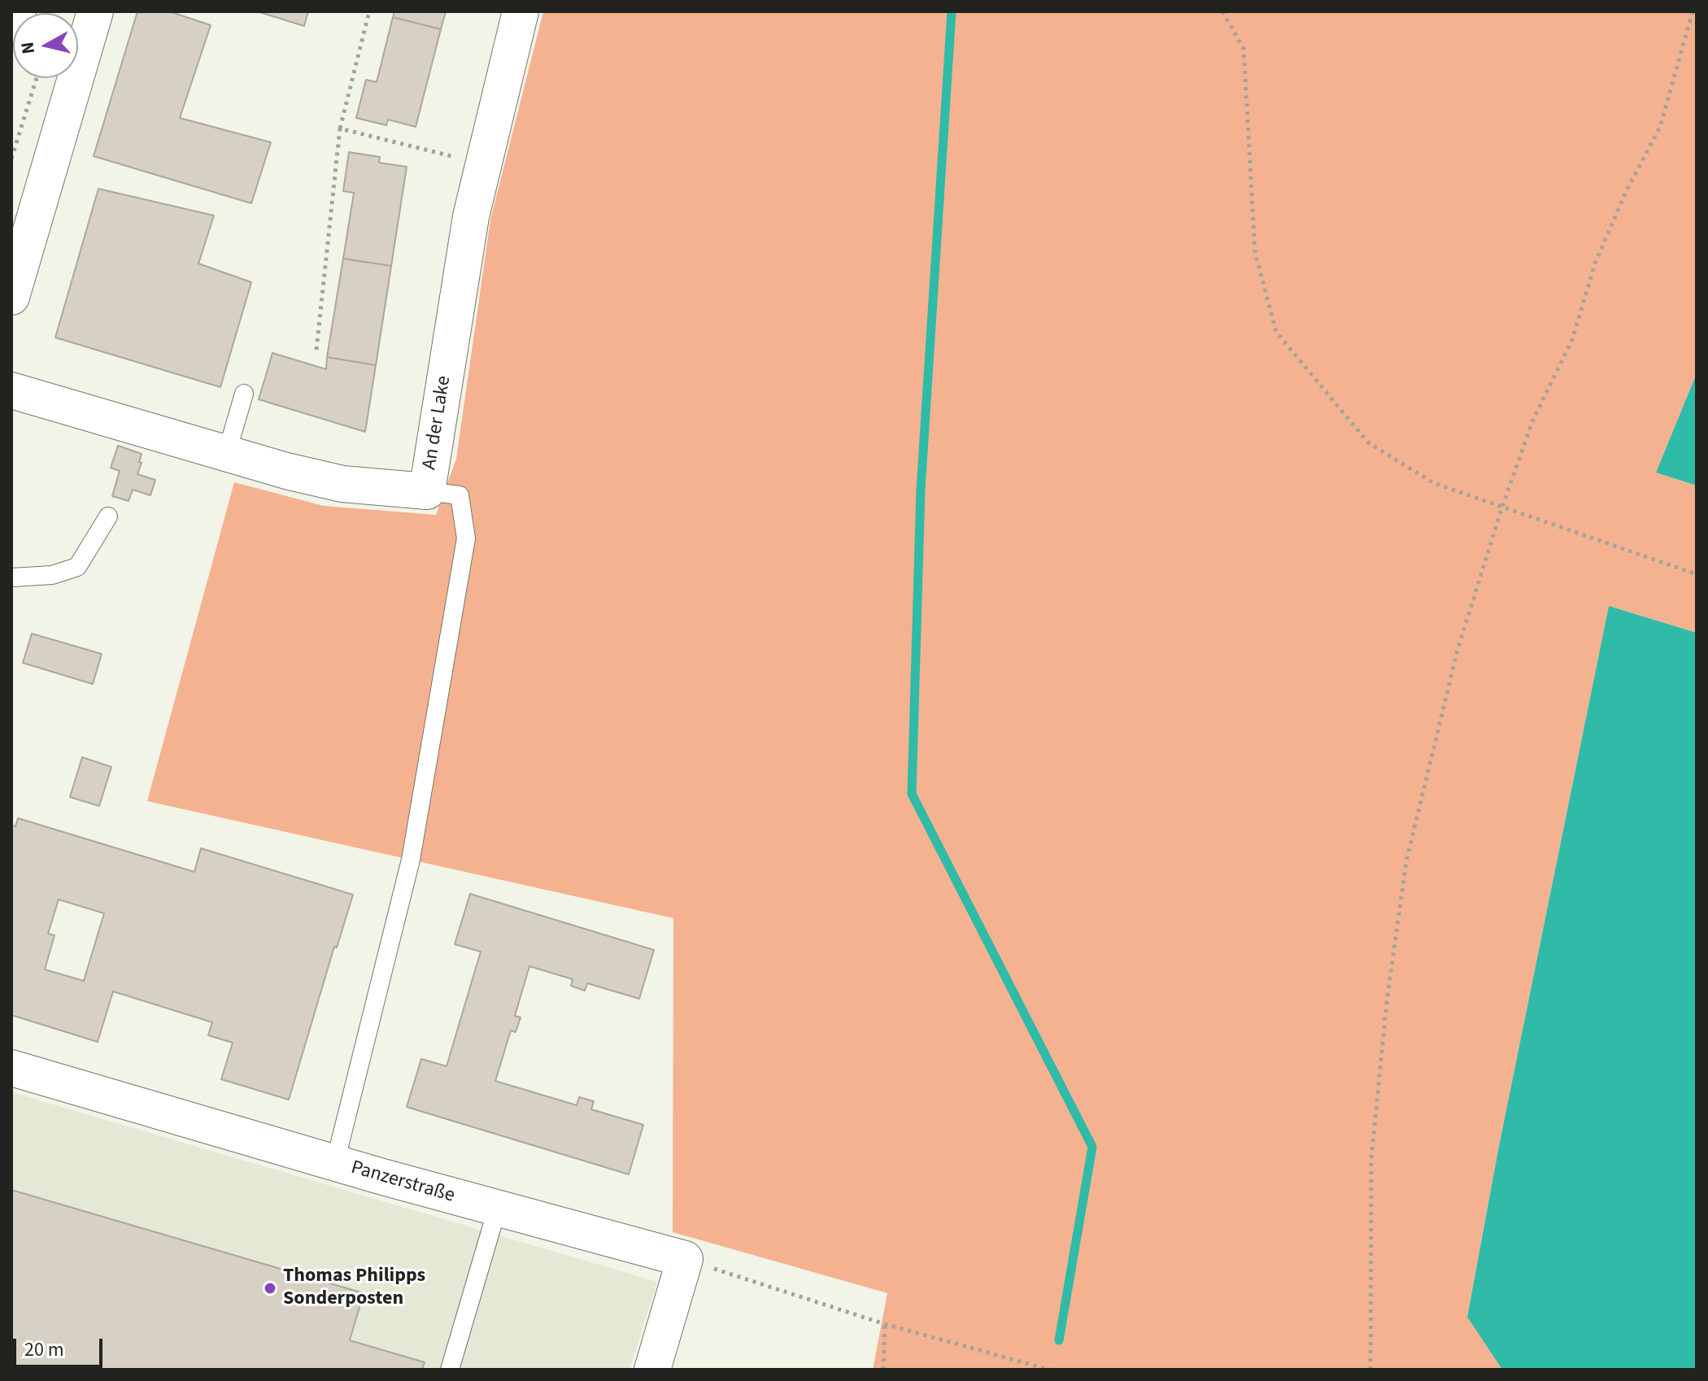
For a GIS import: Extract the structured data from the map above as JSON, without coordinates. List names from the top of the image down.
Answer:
{
  "streets": {
    "street": ["An der Lake", "Panzerstraße"]
  },
  "places": ["Thomas Philipps Sonderposten"],
  "scale_bar": "20 m",
  "north": "left"
}
